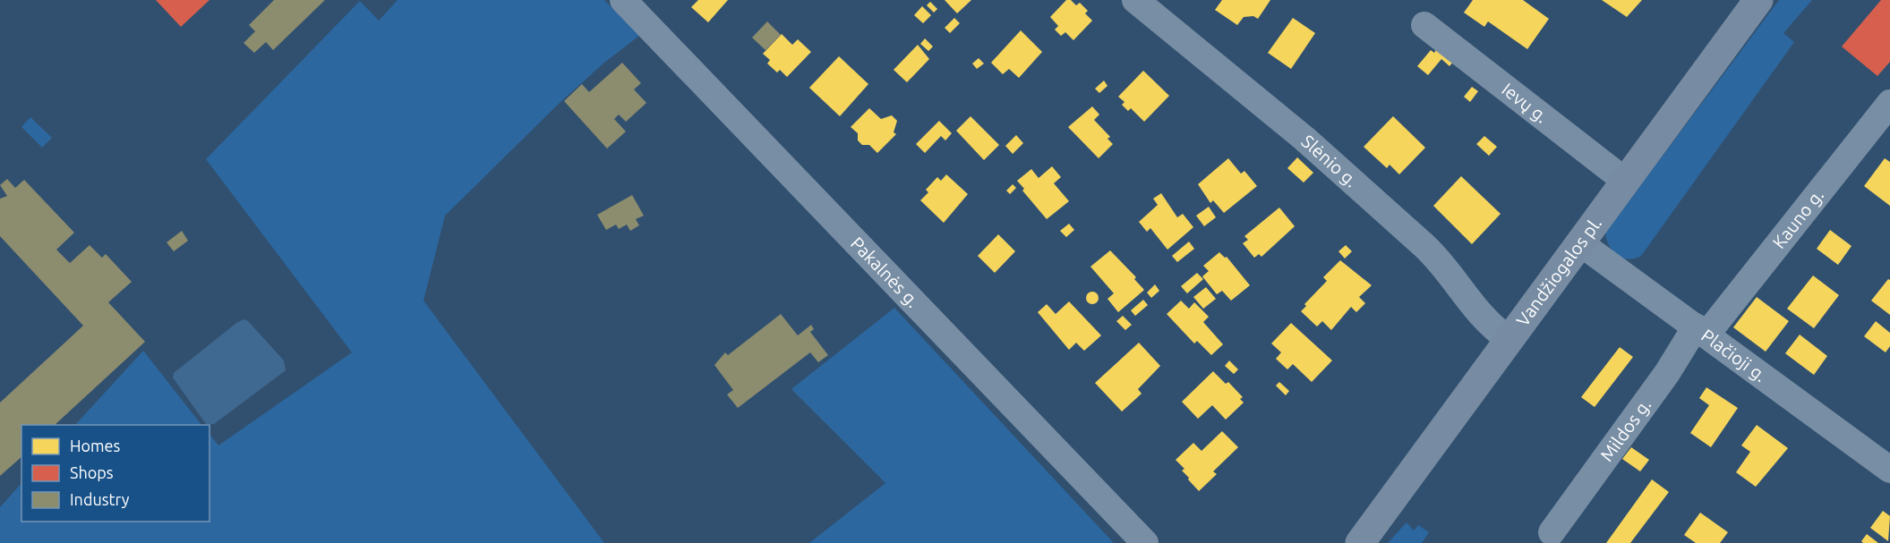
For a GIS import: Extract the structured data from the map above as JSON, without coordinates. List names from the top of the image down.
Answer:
{
  "streets": {
    "main road": ["Vandžiogalos pl."],
    "street": [
      "Ievų g.",
      "Slėnio g.",
      "Kauno g.",
      "Pakalnės g.",
      "Plačioji g.",
      "Mildos g."
    ]
  },
  "crossings": [
    ["Ievų g.", "Vandžiogalos pl."],
    ["Slėnio g.", "Vandžiogalos pl."],
    ["Kauno g.", "Plačioji g."],
    ["Kauno g.", "Mildos g."],
    ["Vandžiogalos pl.", "Plačioji g."],
    ["Plačioji g.", "Mildos g."]
  ],
  "legend": ["Homes", "Shops", "Industry"]
}
